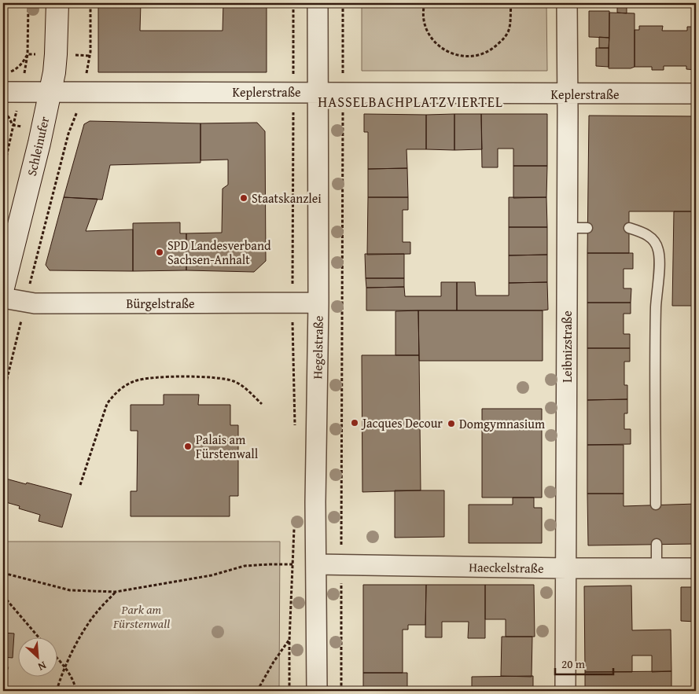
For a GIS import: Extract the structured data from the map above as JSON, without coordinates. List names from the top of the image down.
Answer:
{
  "streets": {
    "main road": ["Schleinufer"],
    "street": [
      "Keplerstraße",
      "Bürgelstraße",
      "Leibnizstraße",
      "Hegelstraße",
      "Haeckelstraße"
    ]
  },
  "crossings": [
    ["Keplerstraße", "Schleinufer"],
    ["Keplerstraße", "Leibnizstraße"],
    ["Keplerstraße", "Hegelstraße"],
    ["Bürgelstraße", "Hegelstraße"],
    ["Leibnizstraße", "Haeckelstraße"],
    ["Hegelstraße", "Haeckelstraße"]
  ],
  "districts": ["HASSELBACHPLATZVIERTEL"],
  "parks": ["Park am Fürstenwall"],
  "places": [
    "Staatskanzlei",
    "SPD Landesverband Sachsen-Anhalt",
    "Jacques Decour",
    "Domgymnasium",
    "Palais am Fürstenwall"
  ],
  "scale_bar": "20 m",
  "north": "bottom right"
}
